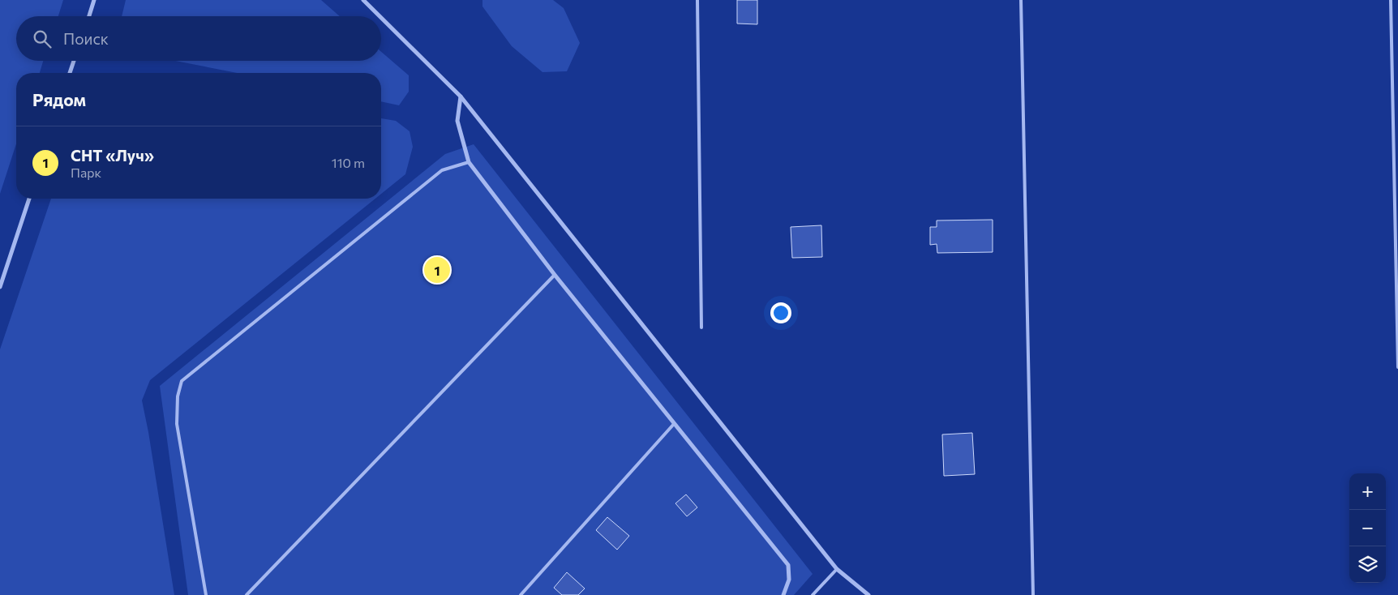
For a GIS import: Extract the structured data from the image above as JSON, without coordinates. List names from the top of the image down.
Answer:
{
  "page": {
    "search": "Поиск",
    "heading": "Рядом",
    "list": [
      {
        "mark": "1",
        "name": "СНТ «Луч»",
        "note": "Парк",
        "value": "110 m"
      }
    ],
    "pins": "1",
    "map_buttons": ["+", "−"]
  }
}
